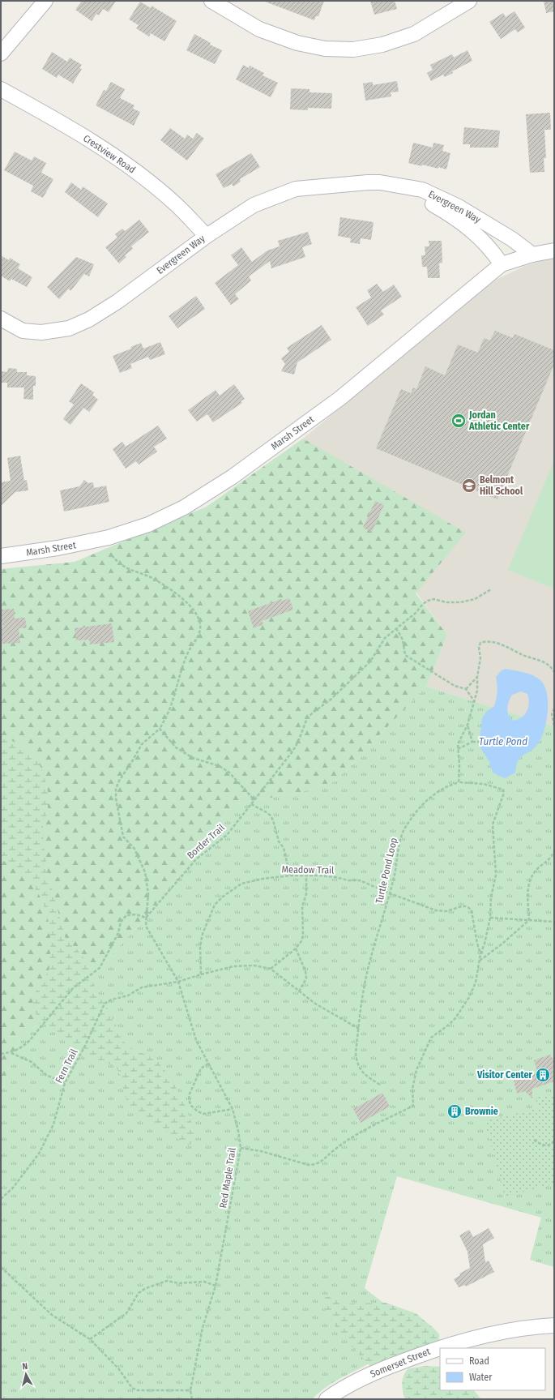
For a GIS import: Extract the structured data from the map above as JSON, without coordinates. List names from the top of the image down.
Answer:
{
  "streets": {
    "street": [
      "Crestview Road",
      "Evergreen Way",
      "Marsh Street",
      "Somerset Street"
    ],
    "path": [
      "Border Trail",
      "Meadow Trail",
      "Turtle Pond Loop",
      "Fern Trail",
      "Red Maple Trail"
    ]
  },
  "crossings": [
    ["Crestview Road", "Evergreen Way"],
    ["Evergreen Way", "Marsh Street"],
    ["Border Trail", "Red Maple Trail"],
    ["Meadow Trail", "Turtle Pond Loop"],
    ["Fern Trail", "Red Maple Trail"]
  ],
  "water": ["Turtle Pond"],
  "places": {
    "sports": ["Jordan Athletic Center"],
    "school or university": ["Belmont Hill School"],
    "building": ["Visitor Center", "Brownie"]
  },
  "legend": ["Road", "Water"],
  "north": "top"
}
